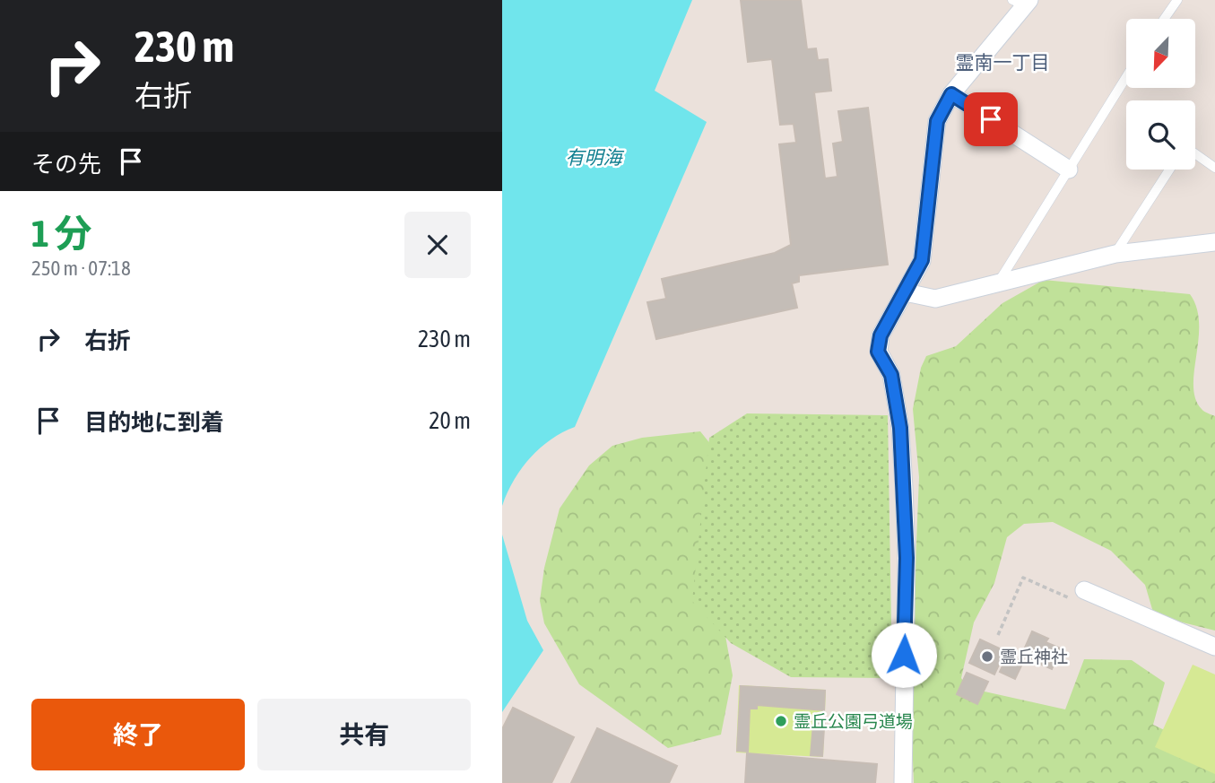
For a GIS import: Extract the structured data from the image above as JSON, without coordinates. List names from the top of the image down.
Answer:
{
  "districts": ["霊南一丁目"],
  "water": ["有明海"],
  "places": ["霊丘神社", "霊丘公園弓道場"],
  "north": "bottom left",
  "page": {
    "turn": ["230 m", "右折"],
    "then": "その先",
    "heading": ["1 分", "250 m · 07:18"],
    "list": [
      {
        "name": "右折",
        "value": "230 m"
      },
      {
        "name": "目的地に到着",
        "value": "20 m"
      }
    ],
    "buttons": ["終了", "共有"]
  }
}
